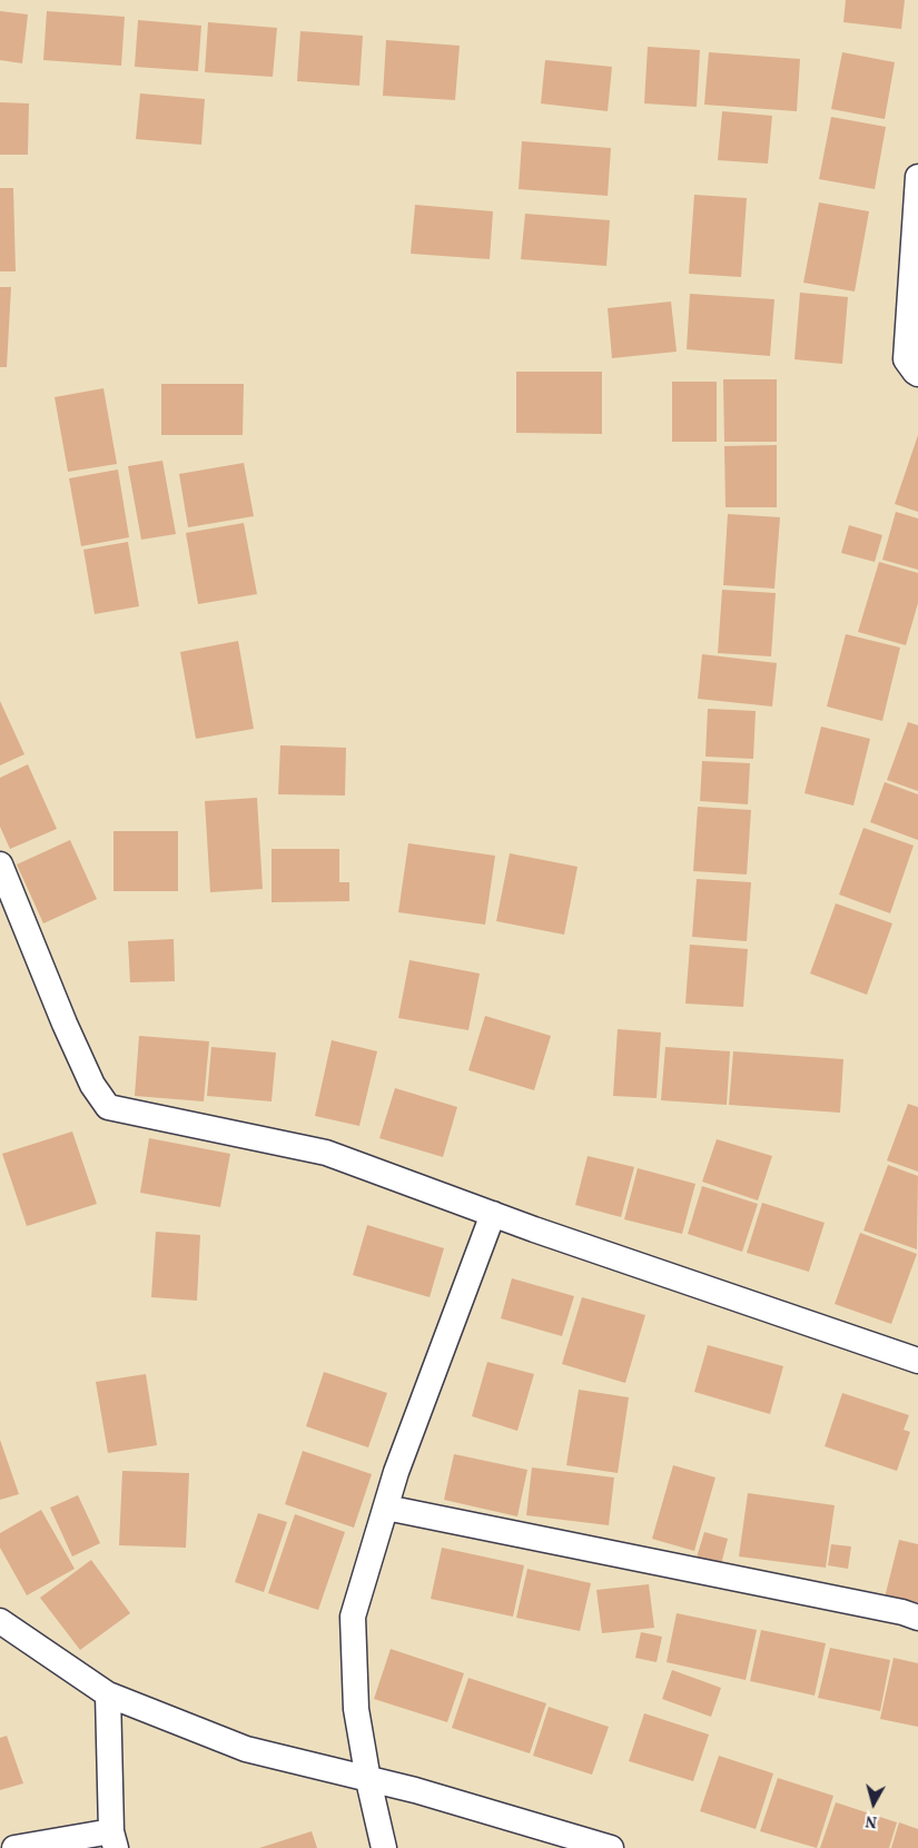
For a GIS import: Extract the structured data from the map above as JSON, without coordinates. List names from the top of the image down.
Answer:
{
  "north": "bottom"
}
